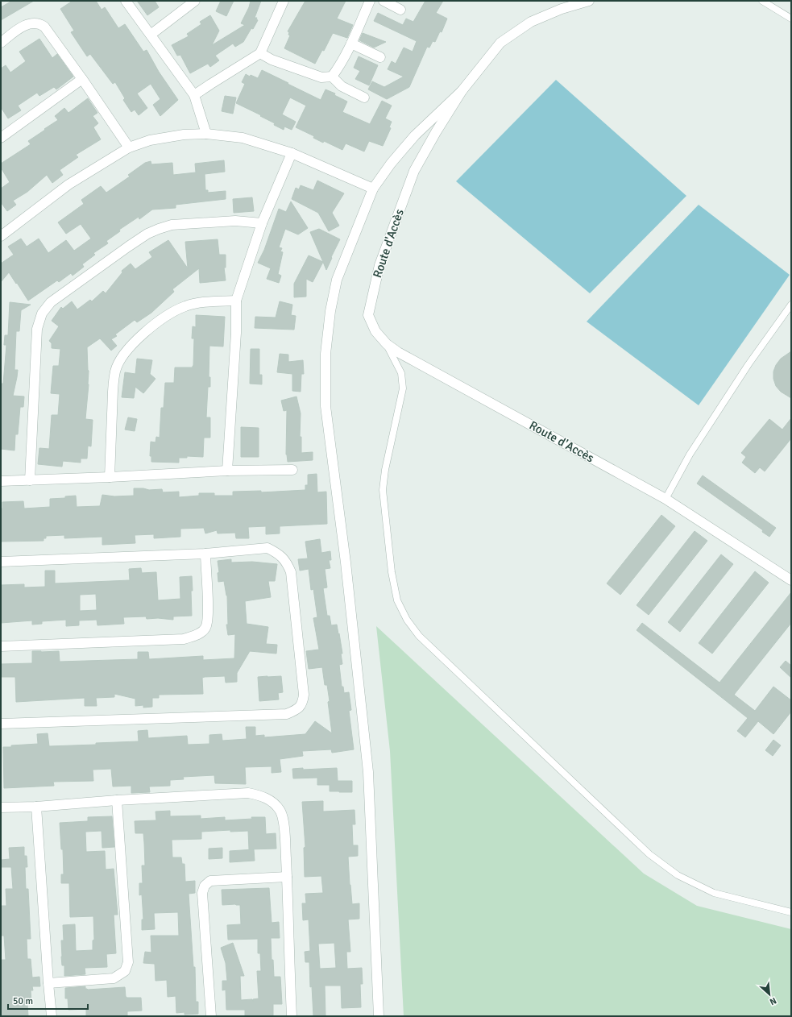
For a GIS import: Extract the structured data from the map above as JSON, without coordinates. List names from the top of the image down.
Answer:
{
  "streets": {
    "street": ["Route d'Accès"]
  },
  "scale_bar": "50 m",
  "north": "bottom right"
}
